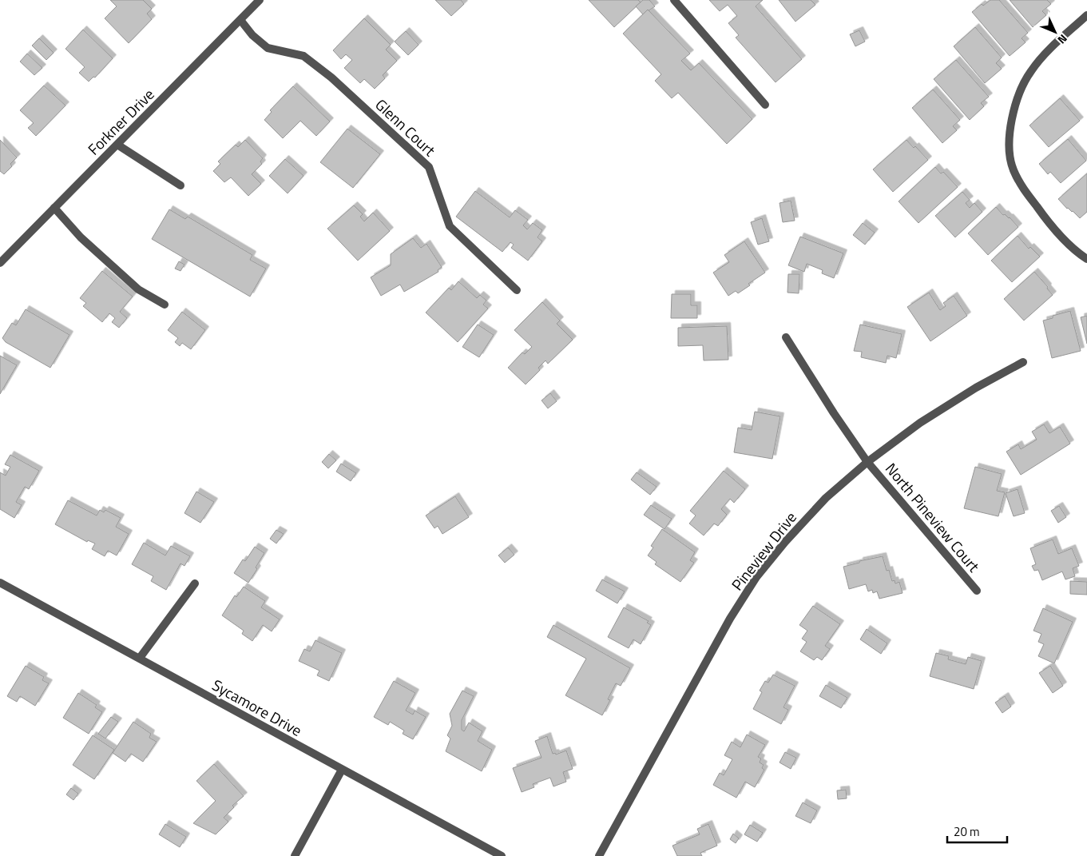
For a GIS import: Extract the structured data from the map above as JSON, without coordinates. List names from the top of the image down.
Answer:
{
  "streets": {
    "street": [
      "Forkner Drive",
      "Glenn Court",
      "North Pineview Court",
      "Pineview Drive",
      "Sycamore Drive"
    ]
  },
  "crossings": [
    ["Forkner Drive", "Glenn Court"],
    ["North Pineview Court", "Pineview Drive"]
  ],
  "scale_bar": "20 m",
  "north": "bottom right"
}
